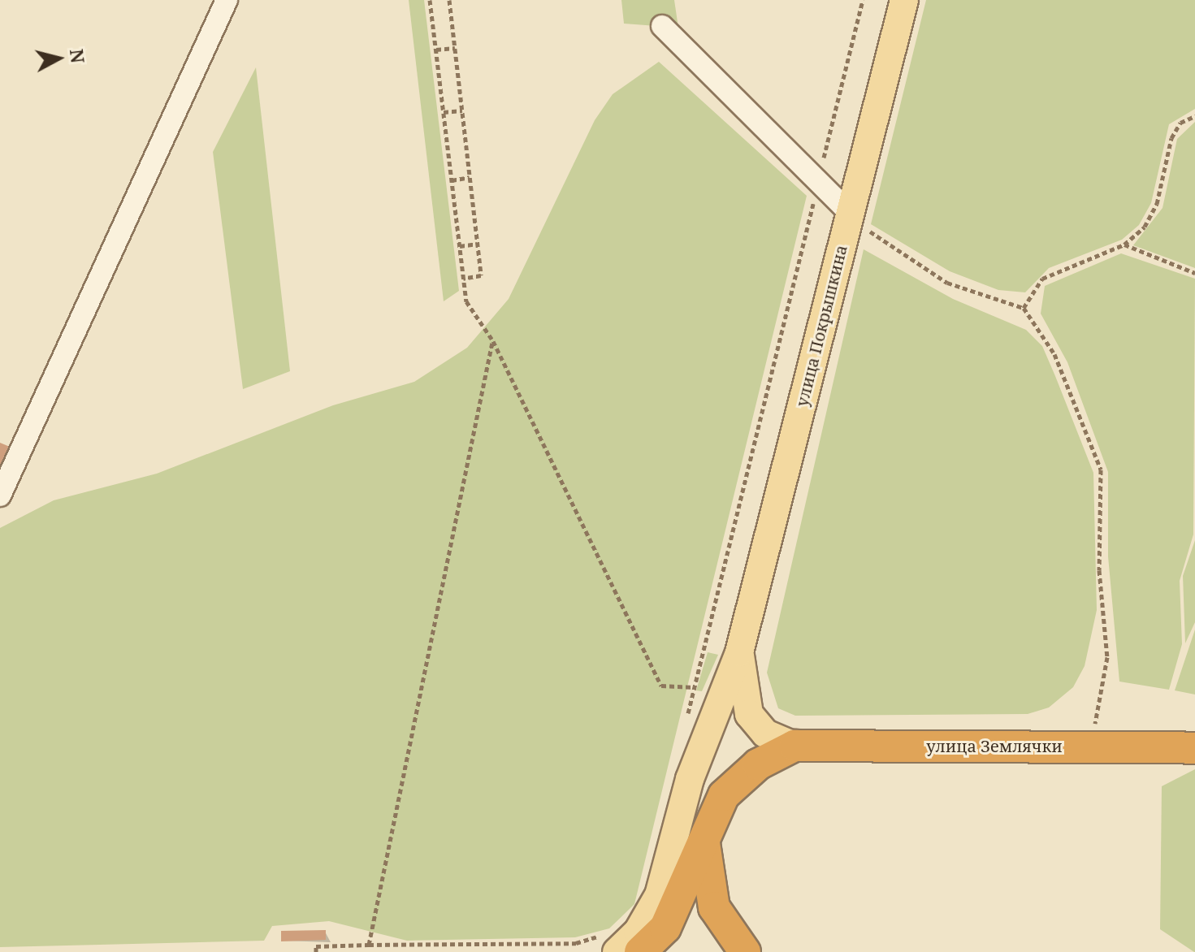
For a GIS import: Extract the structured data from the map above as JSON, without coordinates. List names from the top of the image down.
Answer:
{
  "streets": {
    "highway": ["улица Землячки"],
    "main road": ["улица Покрышкина"]
  },
  "north": "right"
}
